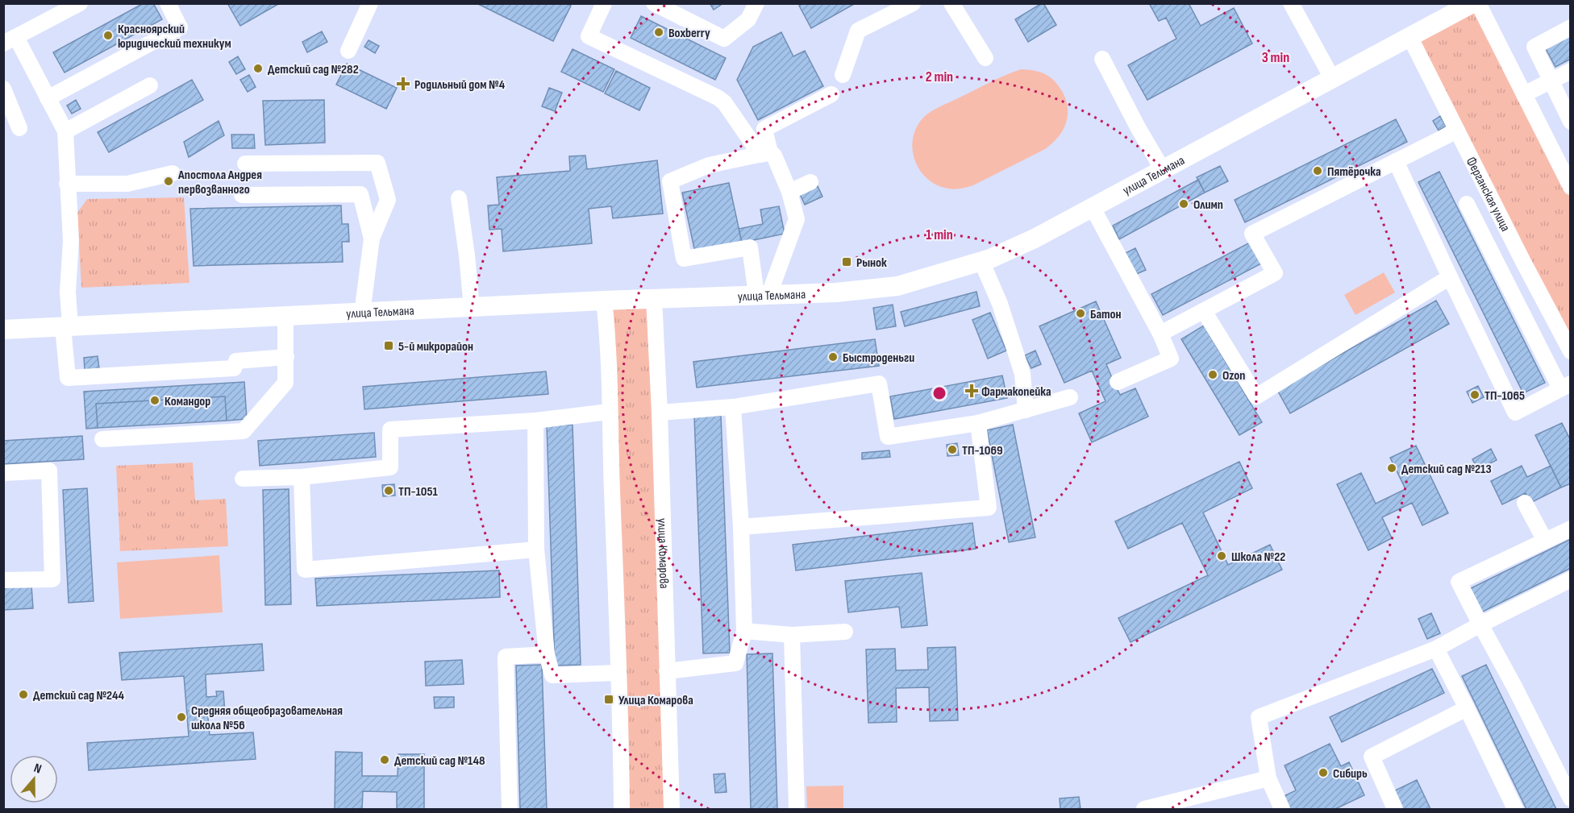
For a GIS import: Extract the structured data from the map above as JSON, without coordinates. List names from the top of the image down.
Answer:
{
  "streets": {
    "main road": ["улица Тельмана"],
    "street": ["Ферганская улица", "улица Комарова"]
  },
  "crossings": [
    ["улица Тельмана", "Ферганская улица"],
    ["улица Тельмана", "улица Комарова"]
  ],
  "places": {
    "other": [
      "Boxberry",
      "Красноярский юридический техникум",
      "Детский сад №282",
      "Пятёрочка",
      "Апостола Андрея первозванного",
      "Олимп",
      "Батон",
      "Быстроденьги",
      "Ozon",
      "ТП-1065",
      "Командор",
      "ТП-1069",
      "Детский сад №213",
      "ТП-1051",
      "Школа №22",
      "Детский сад №244",
      "Средняя общеобразовательная школа №56",
      "Детский сад №148",
      "Сибирь"
    ],
    "health": ["Родильный дом №4", "Фармакопейка"],
    "transit": ["Рынок", "5-й микрорайон", "Улица Комарова"]
  },
  "north": "top",
  "rings": ["3 min", "2 min", "1 min"]
}
